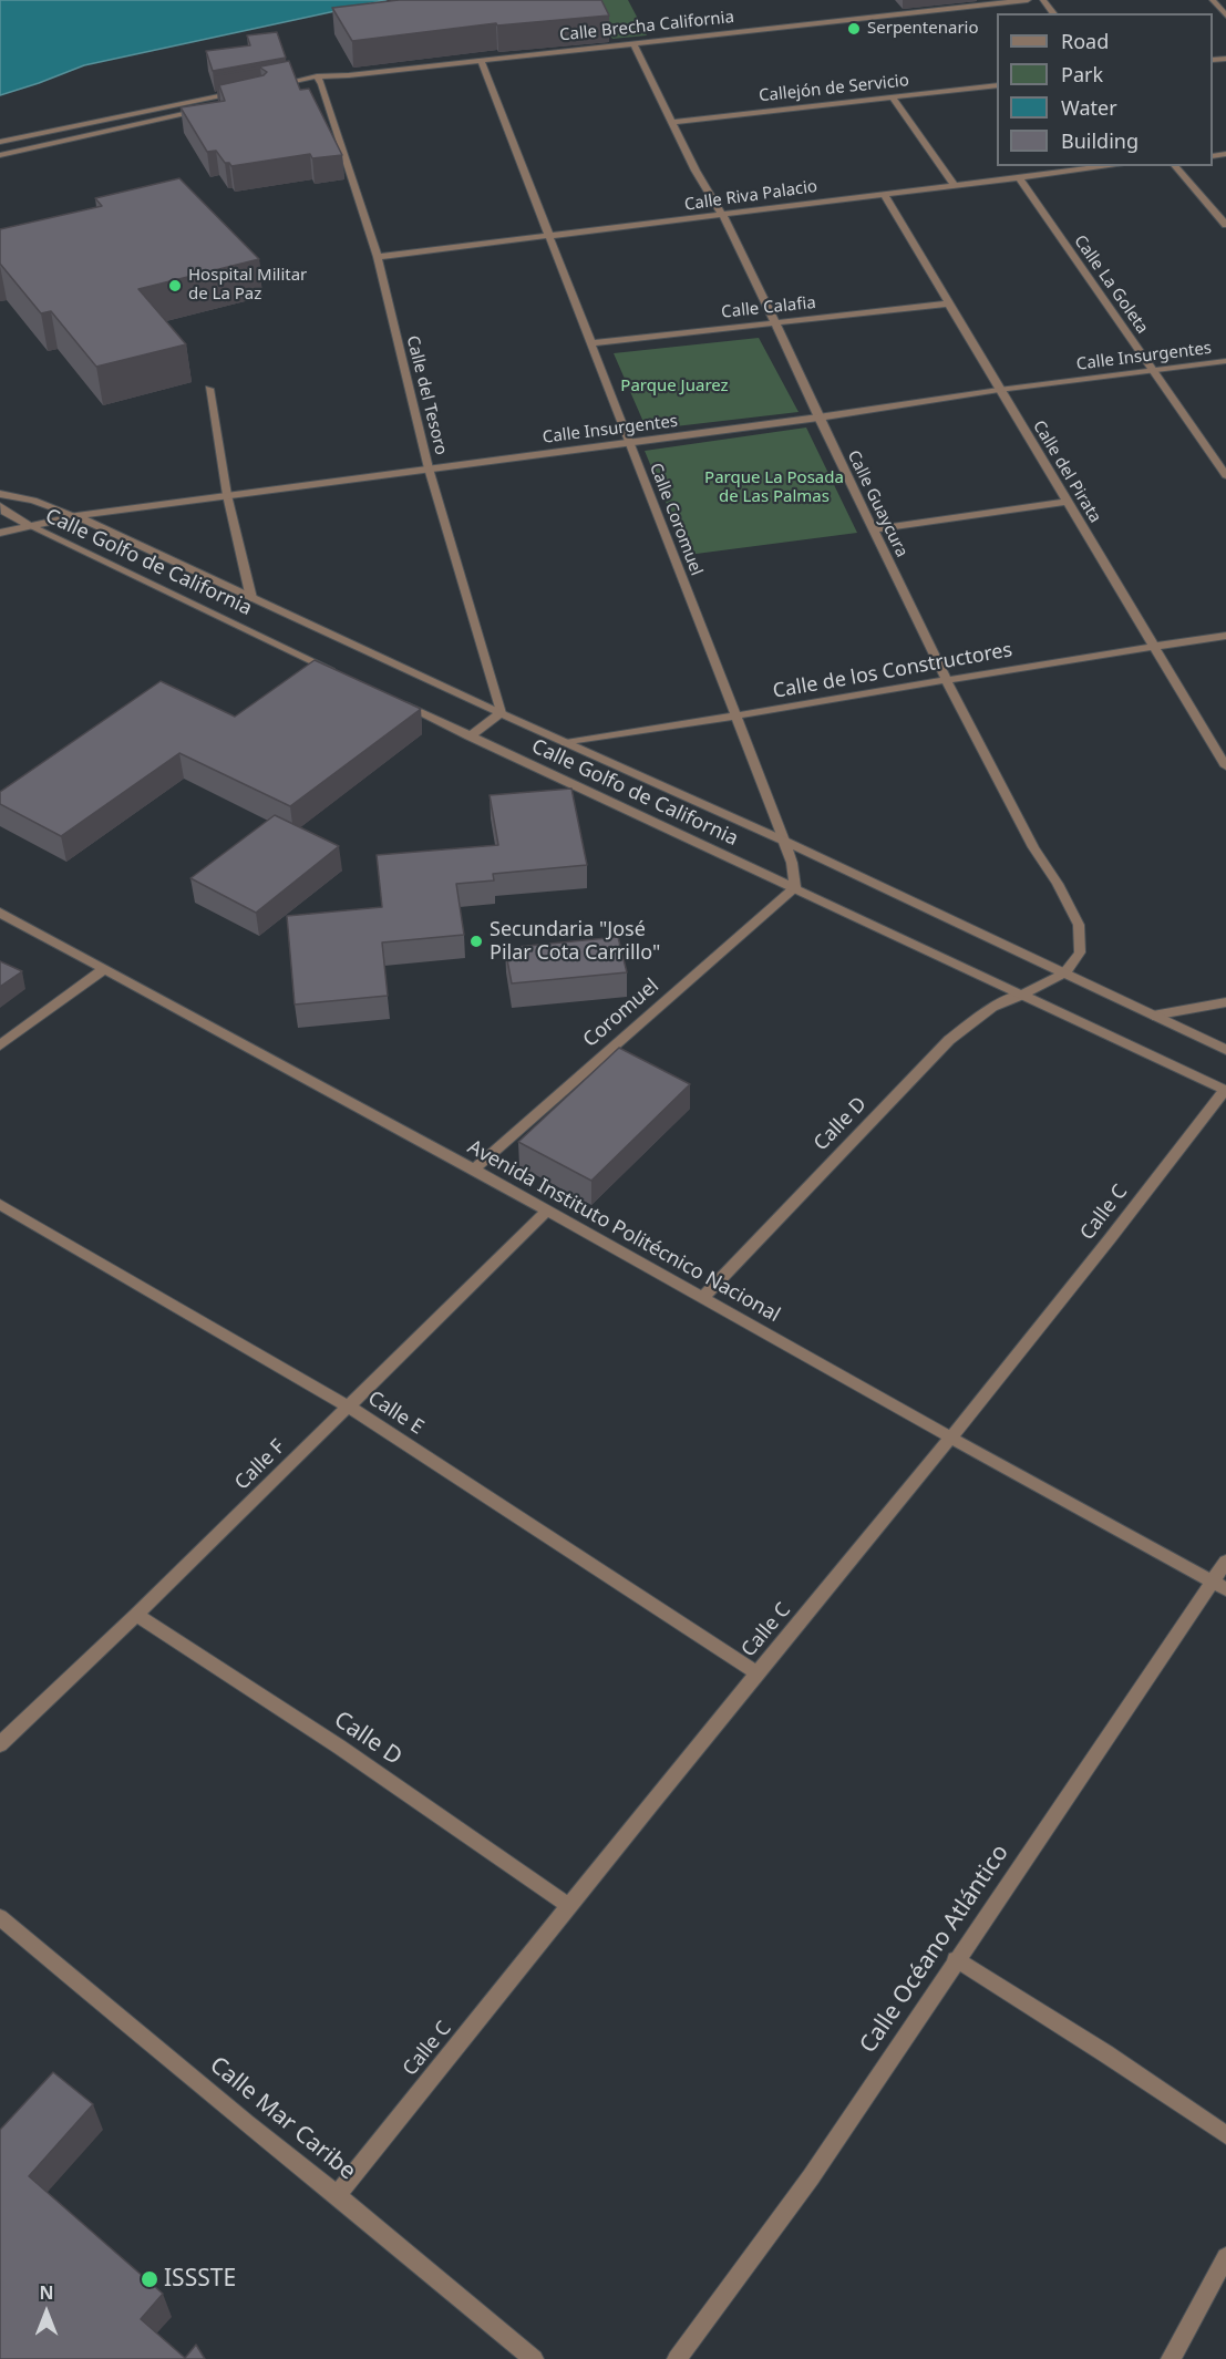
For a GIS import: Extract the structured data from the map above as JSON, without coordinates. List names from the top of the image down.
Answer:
{
  "streets": {
    "street": [
      "Calle Brecha California",
      "Callejón de Servicio",
      "Calle Riva Palacio",
      "Calle La Goleta",
      "Calle Calafia",
      "Calle Insurgentes",
      "Calle del Tesoro",
      "Calle del Pirata",
      "Calle Guaycura",
      "Calle Coromuel",
      "Calle Golfo de California",
      "Calle de los Constructores",
      "Coromuel",
      "Calle D",
      "Calle C",
      "Avenida Instituto Politécnico Nacional",
      "Calle E",
      "Calle F",
      "Calle Océano Atlántico",
      "Calle Mar Caribe"
    ]
  },
  "crossings": [
    ["Calle Brecha California", "Calle del Tesoro"],
    ["Calle Brecha California", "Calle Guaycura"],
    ["Calle Brecha California", "Calle Coromuel"],
    ["Callejón de Servicio", "Calle Guaycura"],
    ["Calle Riva Palacio", "Calle La Goleta"],
    ["Calle Riva Palacio", "Calle del Tesoro"],
    ["Calle Riva Palacio", "Calle del Pirata"],
    ["Calle Riva Palacio", "Calle Guaycura"],
    ["Calle Riva Palacio", "Calle Coromuel"],
    ["Calle La Goleta", "Calle Insurgentes"],
    ["Calle Calafia", "Calle del Pirata"],
    ["Calle Calafia", "Calle Guaycura"],
    ["Calle Calafia", "Calle Coromuel"],
    ["Calle Insurgentes", "Calle del Tesoro"],
    ["Calle Insurgentes", "Calle del Pirata"],
    ["Calle Insurgentes", "Calle Guaycura"],
    ["Calle Insurgentes", "Calle Coromuel"],
    ["Calle Insurgentes", "Calle Golfo de California"],
    ["Calle del Tesoro", "Calle Golfo de California"],
    ["Calle del Pirata", "Calle de los Constructores"],
    ["Calle Guaycura", "Calle Golfo de California"],
    ["Calle Guaycura", "Calle de los Constructores"],
    ["Calle Guaycura", "Calle D"],
    ["Calle Coromuel", "Calle Golfo de California"],
    ["Calle Coromuel", "Calle de los Constructores"],
    ["Calle Coromuel", "Coromuel"],
    ["Calle Golfo de California", "Calle de los Constructores"],
    ["Calle Golfo de California", "Coromuel"],
    ["Calle Golfo de California", "Calle D"],
    ["Calle Golfo de California", "Calle C"],
    ["Coromuel", "Avenida Instituto Politécnico Nacional"],
    ["Calle D", "Calle C"],
    ["Calle D", "Avenida Instituto Politécnico Nacional"],
    ["Calle D", "Calle F"],
    ["Calle C", "Avenida Instituto Politécnico Nacional"],
    ["Calle C", "Calle E"],
    ["Calle C", "Calle Mar Caribe"],
    ["Avenida Instituto Politécnico Nacional", "Calle F"],
    ["Avenida Instituto Politécnico Nacional", "Calle Océano Atlántico"],
    ["Calle E", "Calle F"]
  ],
  "parks": ["Parque Juarez", "Parque La Posada de Las Palmas"],
  "places": [
    "Serpentenario",
    "Hospital Militar de La Paz",
    "Secundaria \"José Pilar Cota Carrillo\"",
    "ISSSTE"
  ],
  "legend": [
    "Road",
    "Park",
    "Water",
    "Building"
  ],
  "north": "top"
}
